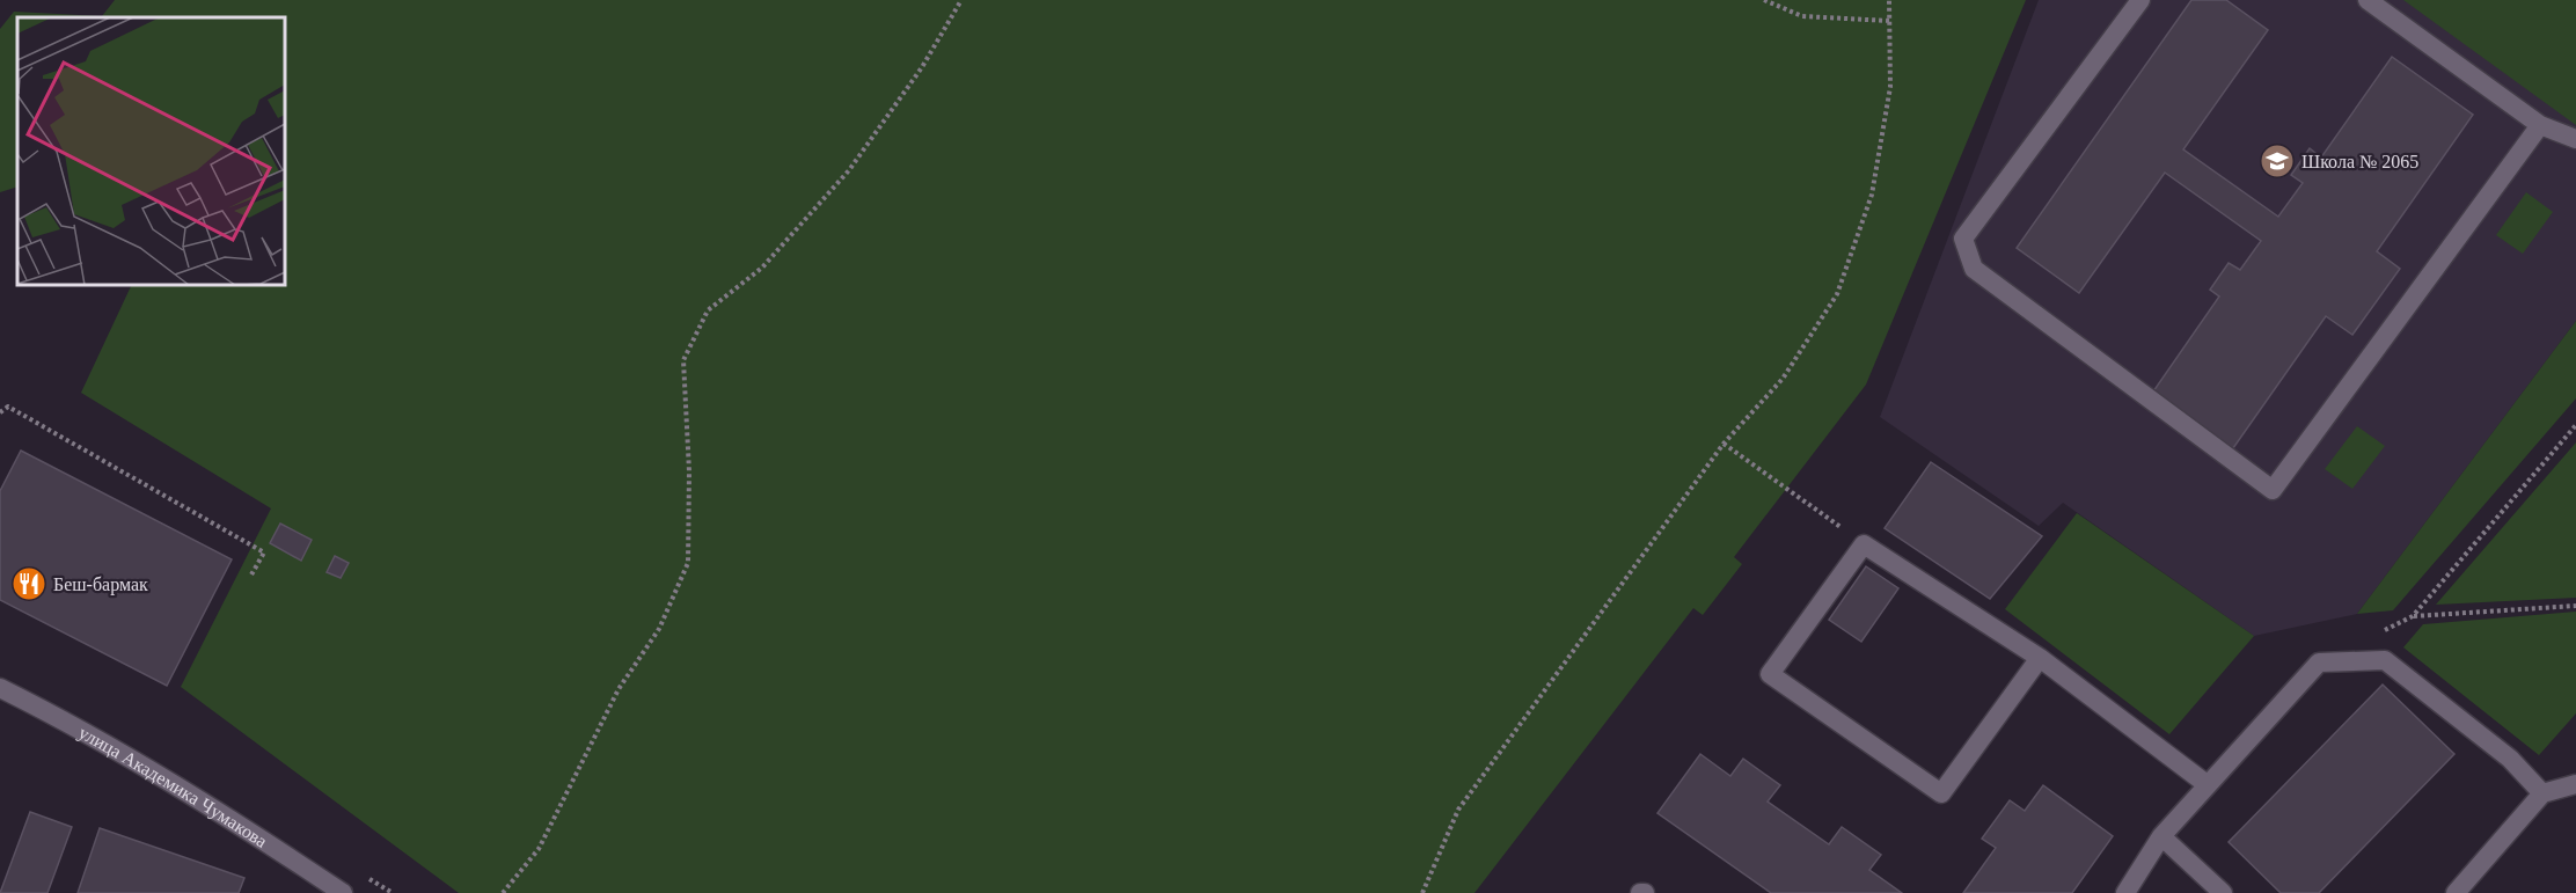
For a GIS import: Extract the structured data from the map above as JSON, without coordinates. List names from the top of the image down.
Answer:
{
  "streets": {
    "street": ["улица Академика Чумакова"]
  },
  "places": {
    "school or university": ["Школа № 2065"],
    "restaurant": ["Беш-бармак"]
  }
}
